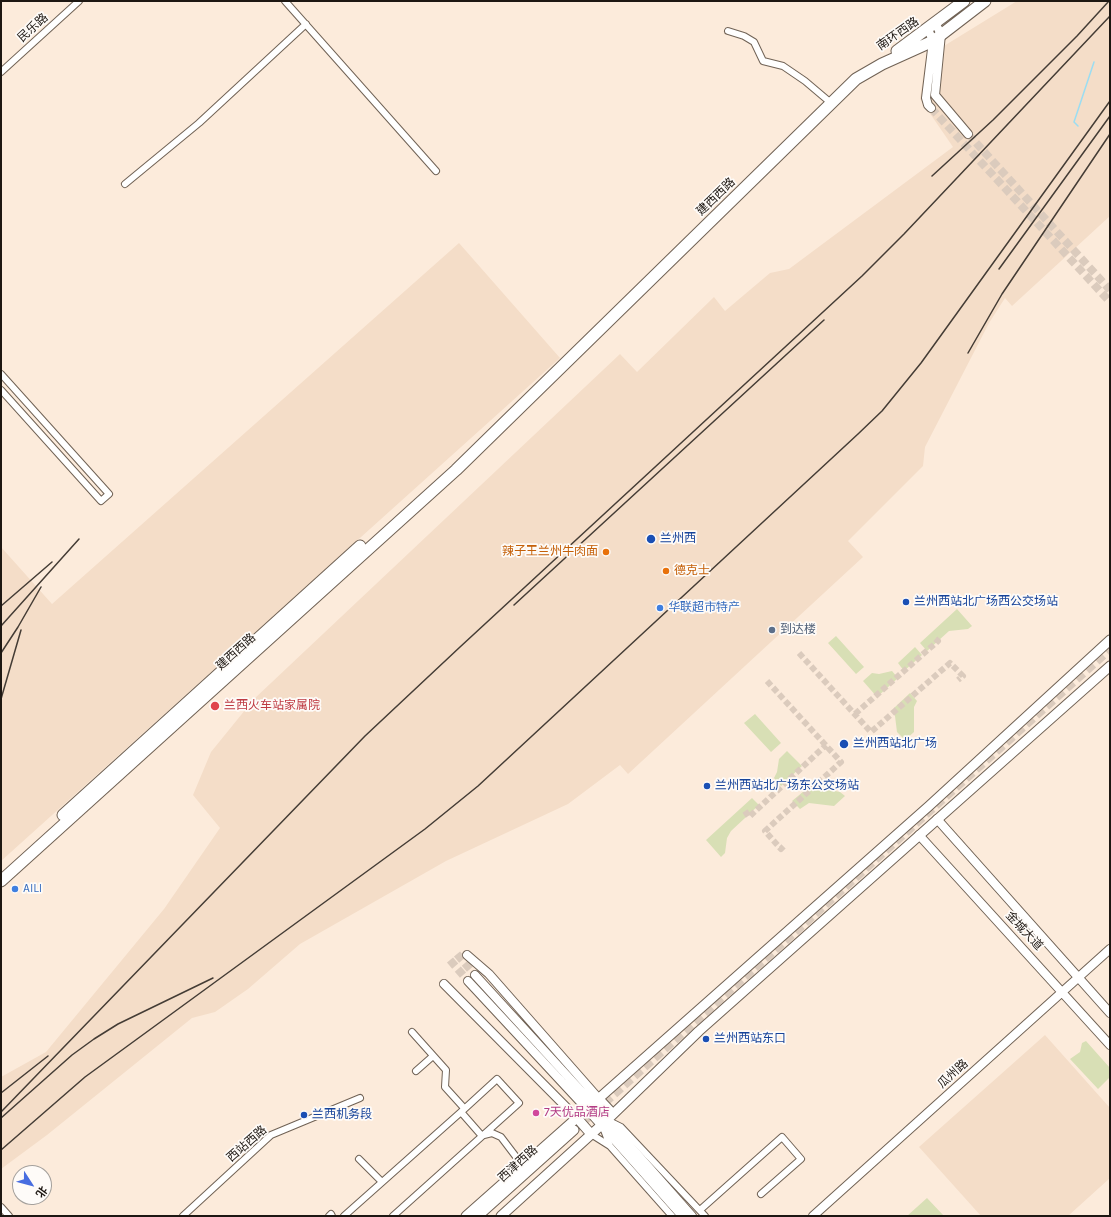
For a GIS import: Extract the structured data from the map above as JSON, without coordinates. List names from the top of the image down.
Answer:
{
  "streets": {
    "highway": ["南环西路", "建西西路"],
    "main road": ["西津西路"],
    "street": [
      "民乐路",
      "金城大道",
      "瓜州路",
      "西站西路"
    ]
  },
  "crossings": [
    ["南环西路", "建西西路"],
    ["金城大道", "瓜州路"]
  ],
  "places": [
    "兰州西",
    "辣子王兰州牛肉面",
    "德克士",
    "兰州西站北广场西公交场站",
    "华联超市特产",
    "到达楼",
    "兰西火车站家属院",
    "兰州西站北广场",
    "兰州西站北广场东公交场站",
    "AILI",
    "兰州西站东口",
    "7天优品酒店",
    "兰西机务段"
  ],
  "north": "bottom right"
}
